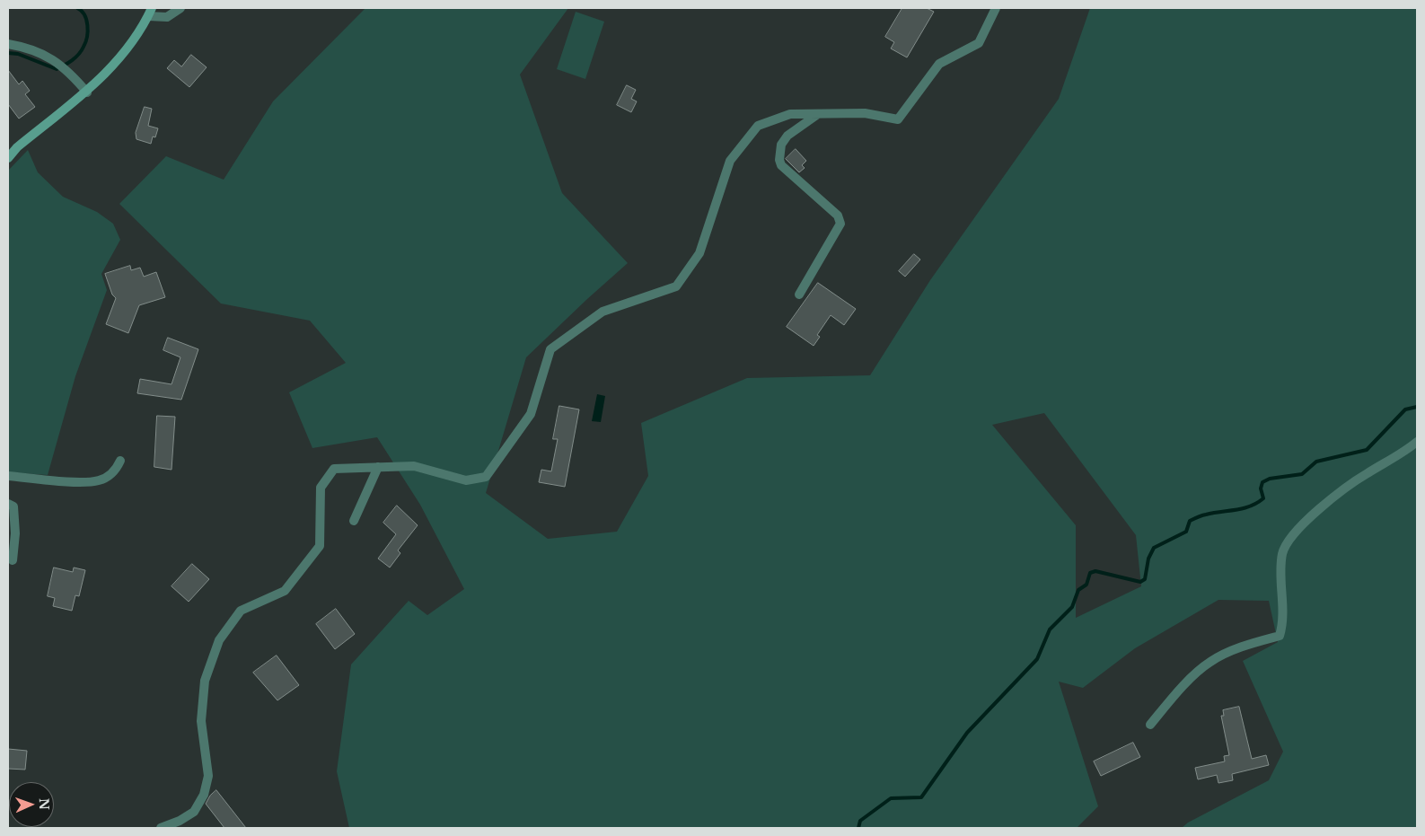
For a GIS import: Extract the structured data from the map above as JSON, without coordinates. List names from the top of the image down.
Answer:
{
  "north": "right"
}
